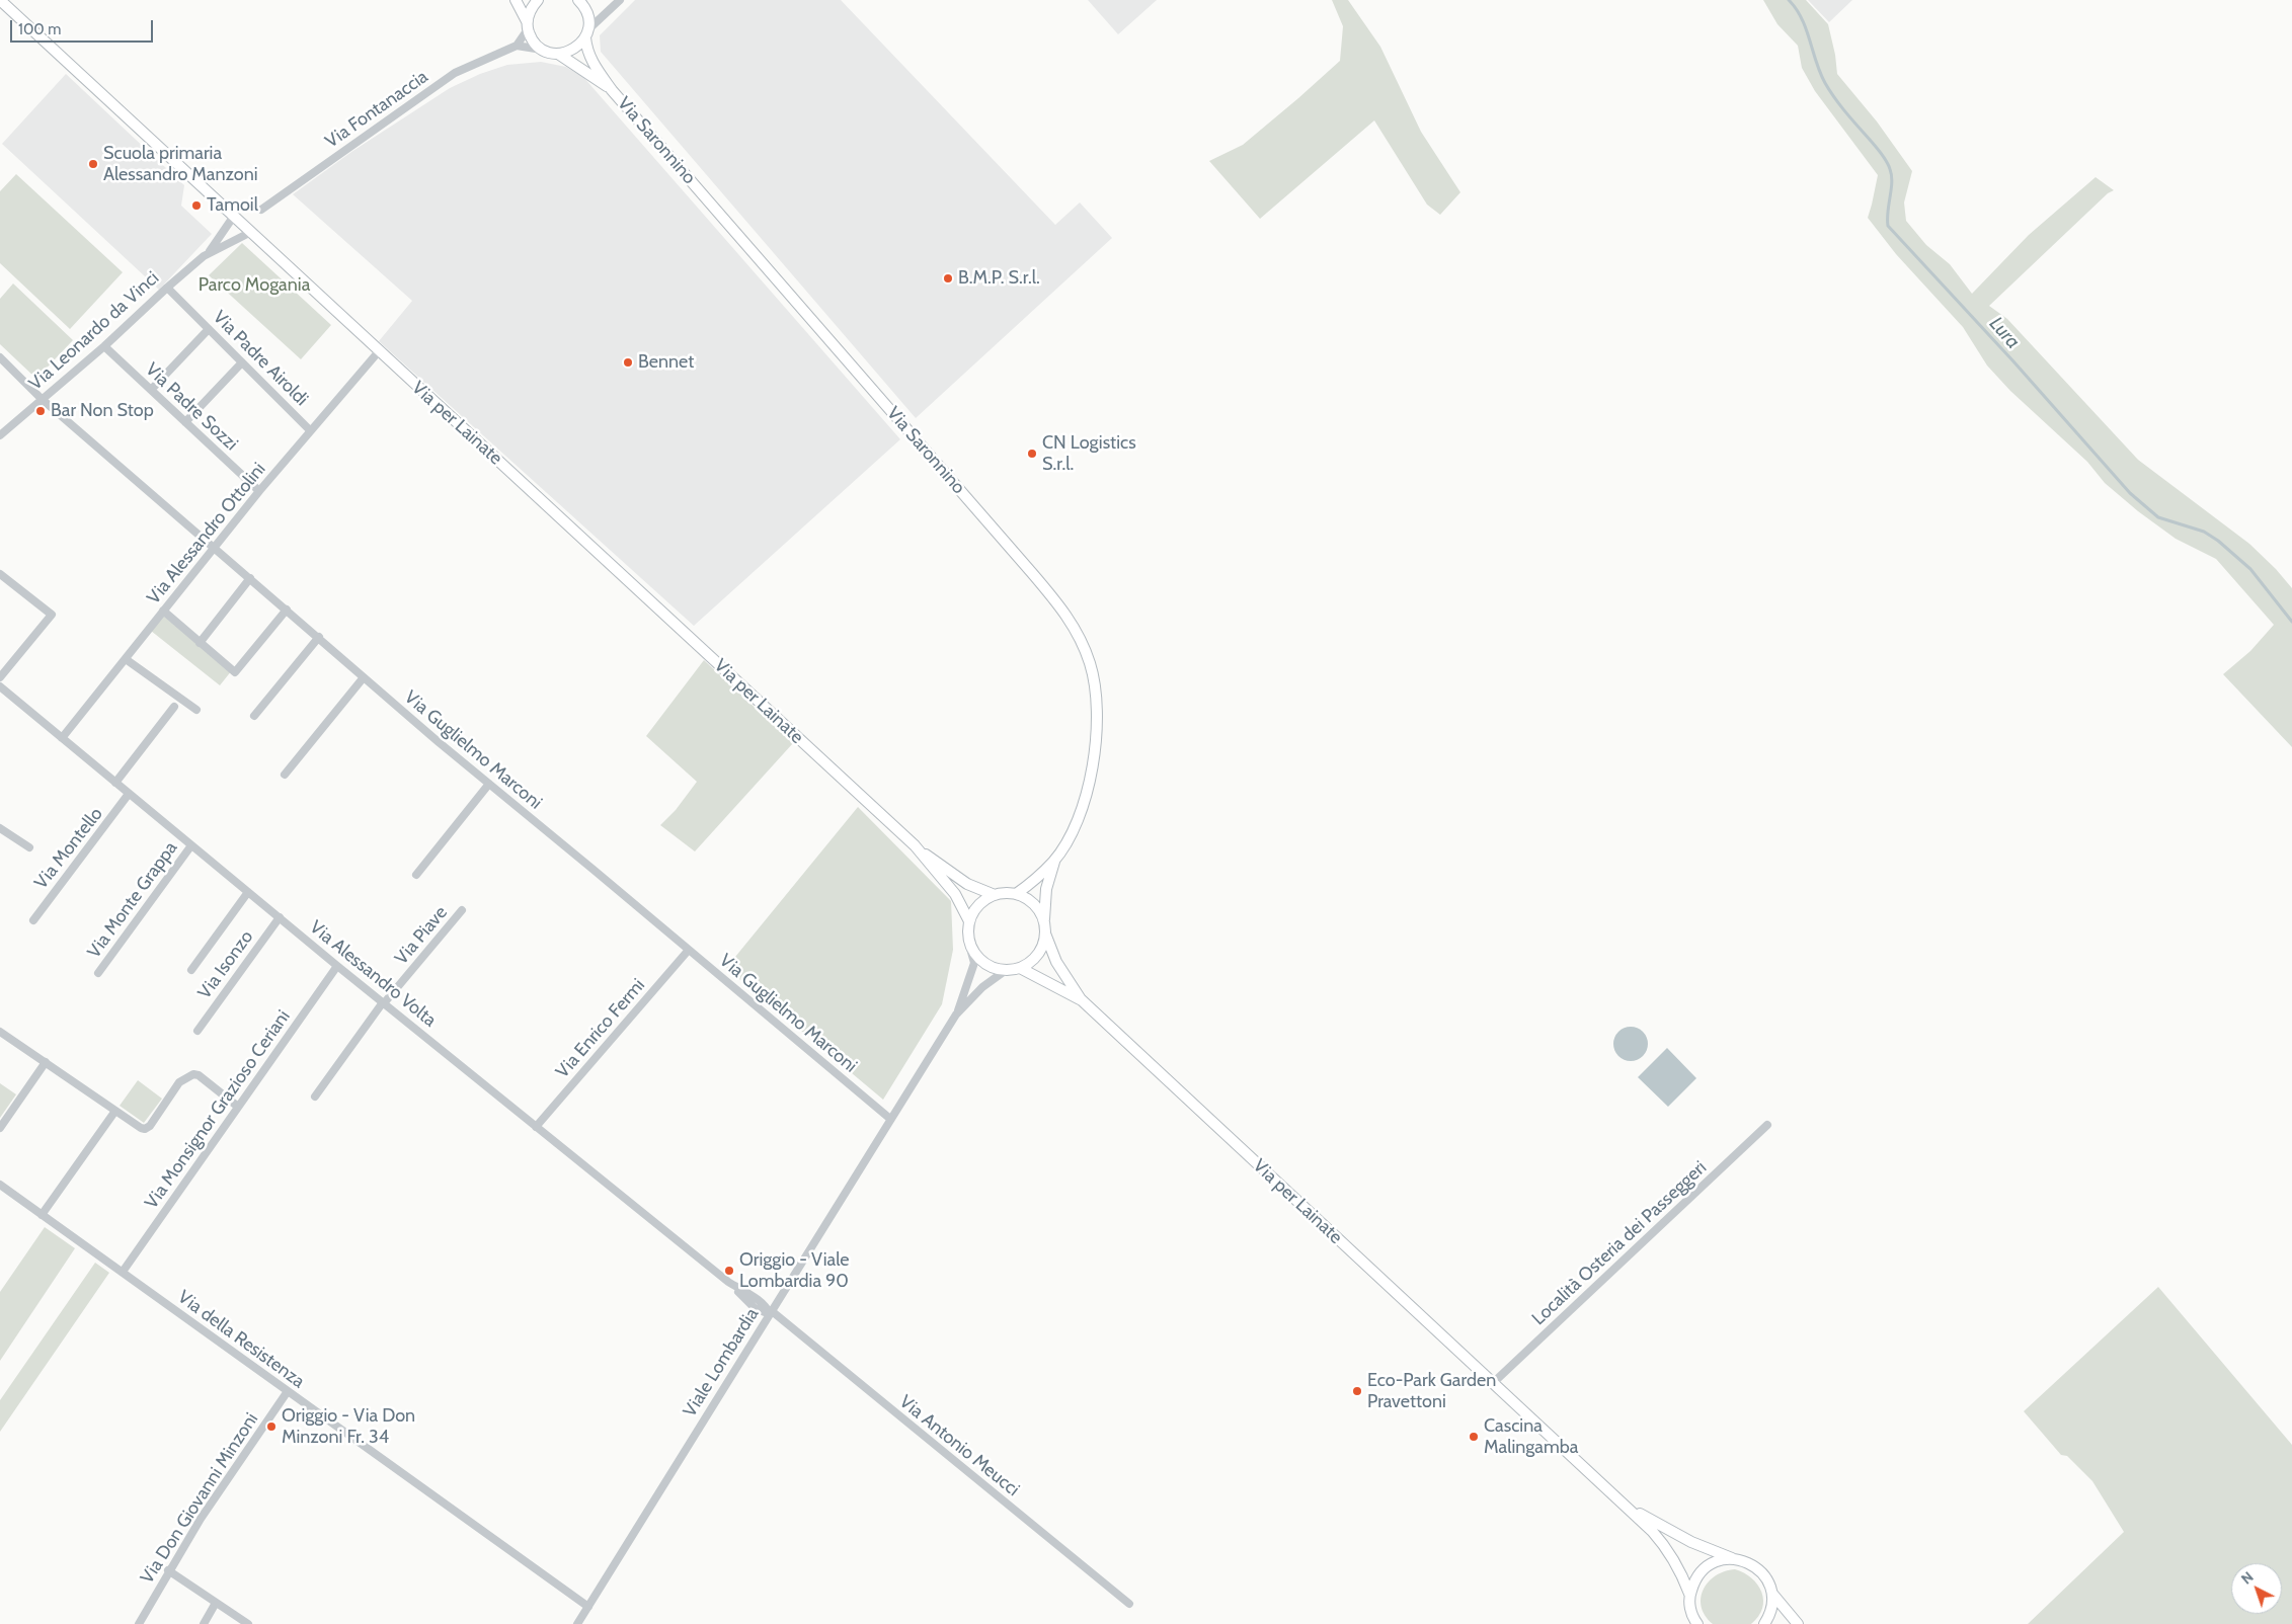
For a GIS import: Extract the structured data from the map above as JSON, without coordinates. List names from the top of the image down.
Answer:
{
  "streets": {
    "main road": ["Via Saronnino", "Via per Lainate"],
    "street": [
      "Via Fontanaccia",
      "Via Leonardo da Vinci",
      "Via Padre Airoldi",
      "Via Padre Sozzi",
      "Via Alessandro Ottolini",
      "Via Guglielmo Marconi",
      "Via Montello",
      "Via Monte Grappa",
      "Via Piave",
      "Via Isonzo",
      "Via Alessandro Volta",
      "Via Enrico Fermi",
      "Via Monsignor Grazioso Ceriani",
      "Località Osteria dei Passeggeri",
      "Via della Resistenza",
      "Viale Lombardia",
      "Via Antonio Meucci",
      "Via Don Giovanni Minzoni"
    ]
  },
  "crossings": [
    ["Via Saronnino", "Via per Lainate"],
    ["Via Saronnino", "Viale Lombardia"],
    ["Via Leonardo da Vinci", "Via Padre Airoldi"],
    ["Via Leonardo da Vinci", "Via Padre Sozzi"],
    ["Via Leonardo da Vinci", "Via Guglielmo Marconi"],
    ["Via Padre Airoldi", "Via Alessandro Ottolini"],
    ["Via Padre Sozzi", "Via Alessandro Ottolini"],
    ["Via per Lainate", "Via Alessandro Ottolini"],
    ["Via per Lainate", "Località Osteria dei Passeggeri"],
    ["Via per Lainate", "Viale Lombardia"],
    ["Via Alessandro Ottolini", "Via Guglielmo Marconi"],
    ["Via Alessandro Ottolini", "Via Alessandro Volta"],
    ["Via Guglielmo Marconi", "Via Enrico Fermi"],
    ["Via Guglielmo Marconi", "Viale Lombardia"],
    ["Via Montello", "Via Alessandro Volta"],
    ["Via Monte Grappa", "Via Alessandro Volta"],
    ["Via Piave", "Via Alessandro Volta"],
    ["Via Isonzo", "Via Alessandro Volta"],
    ["Via Alessandro Volta", "Via Enrico Fermi"],
    ["Via Alessandro Volta", "Via Monsignor Grazioso Ceriani"],
    ["Via Alessandro Volta", "Viale Lombardia"],
    ["Via Alessandro Volta", "Via Antonio Meucci"],
    ["Via Monsignor Grazioso Ceriani", "Via della Resistenza"],
    ["Via della Resistenza", "Viale Lombardia"],
    ["Via della Resistenza", "Via Don Giovanni Minzoni"],
    ["Viale Lombardia", "Via Antonio Meucci"]
  ],
  "water": ["Lura"],
  "parks": ["Parco Mogania"],
  "places": [
    "Scuola primaria Alessandro Manzoni",
    "Tamoil",
    "B.M.P. S.r.l.",
    "Bennet",
    "Bar Non Stop",
    "CN Logistics S.r.l.",
    "Origgio - Viale Lombardia 90",
    "Eco-Park Garden Pravettoni",
    "Origgio - Via Don Minzoni Fr. 34",
    "Cascina Malingamba"
  ],
  "scale_bar": "100 m",
  "north": "top left"
}
